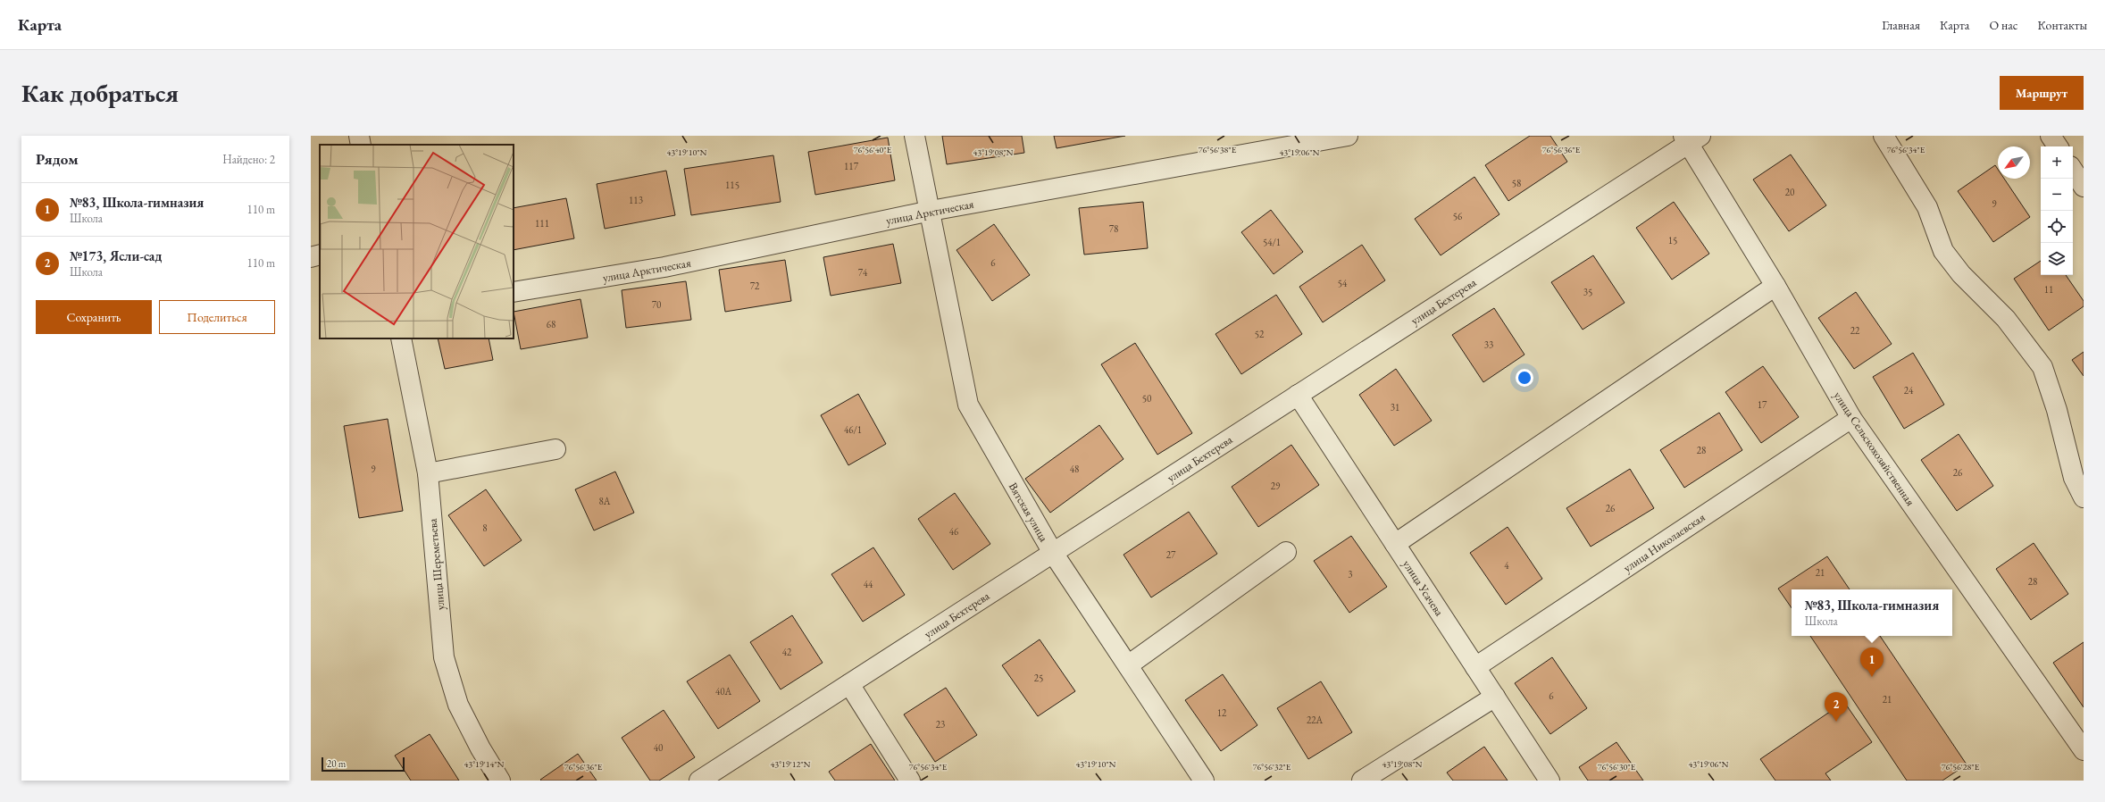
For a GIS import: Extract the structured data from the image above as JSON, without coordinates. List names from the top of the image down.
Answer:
{
  "streets": {
    "street": [
      "улица Арктическая",
      "улица Бехтерева",
      "улица Сельскохозяйственная",
      "Вятская улица",
      "улица Николаевская",
      "улица Шереметьева",
      "улица Усачева"
    ]
  },
  "crossings": [
    ["улица Арктическая", "Вятская улица"],
    ["улица Бехтерева", "улица Сельскохозяйственная"],
    ["улица Бехтерева", "Вятская улица"],
    ["улица Бехтерева", "улица Усачева"],
    ["улица Сельскохозяйственная", "улица Николаевская"],
    ["улица Николаевская", "улица Усачева"]
  ],
  "house_numbers": [
    "117",
    "58",
    "115",
    "20",
    "113",
    "9",
    "56",
    "111",
    "78",
    "15",
    "54/1",
    "6",
    "74",
    "54",
    "72",
    "11",
    "35",
    "70",
    "68",
    "22",
    "52",
    "33",
    "24",
    "50",
    "17",
    "31",
    "46/1",
    "28",
    "9",
    "48",
    "26",
    "29",
    "8А",
    "26",
    "8",
    "46",
    "27",
    "4",
    "21",
    "3",
    "28",
    "44",
    "42",
    "25",
    "40А",
    "6",
    "21",
    "12",
    "22А",
    "23",
    "40"
  ],
  "scale_bar": "20 m",
  "north": "bottom left",
  "page": {
    "header": "Карта",
    "nav": [
      "Главная",
      "Карта",
      "О нас",
      "Контакты"
    ],
    "buttons": [
      "Маршрут",
      ["Сохранить", "Поделиться"]
    ],
    "title": "Как добраться",
    "heading": ["Рядом", "Найдено: 2"],
    "map_buttons": ["+", "−"],
    "list": [
      {
        "mark": "1",
        "name": "№83, Школа-гимназия",
        "note": "Школа",
        "value": "110 m"
      },
      {
        "mark": "2",
        "name": "№173, Ясли-сад",
        "note": "Школа",
        "value": "110 m"
      }
    ],
    "popup": ["№83, Школа-гимназия", "Школа"],
    "pins": ["1", "2"],
    "scale": "20 m"
  },
  "coordinates": [
    "76°56'40\"E",
    "76°56'38\"E",
    "76°56'36\"E",
    "76°56'34\"E",
    "43°19'10\"N",
    "43°19'08\"N",
    "43°19'06\"N",
    "43°19'14\"N",
    "43°19'12\"N",
    "76°56'32\"E",
    "76°56'30\"E",
    "76°56'28\"E"
  ]
}
